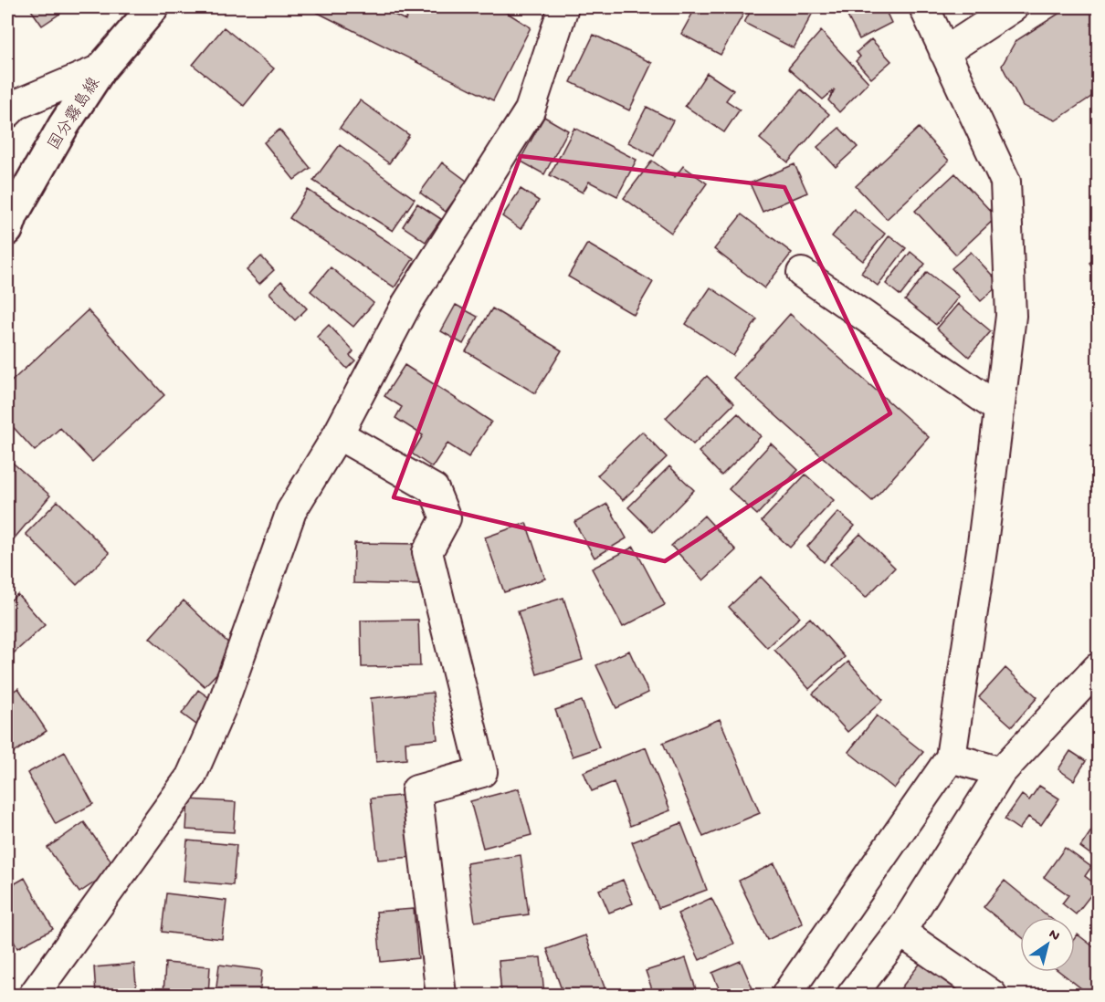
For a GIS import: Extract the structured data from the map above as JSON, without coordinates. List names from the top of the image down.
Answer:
{
  "streets": {
    "main road": ["国分霧島線"]
  },
  "north": "top right"
}
